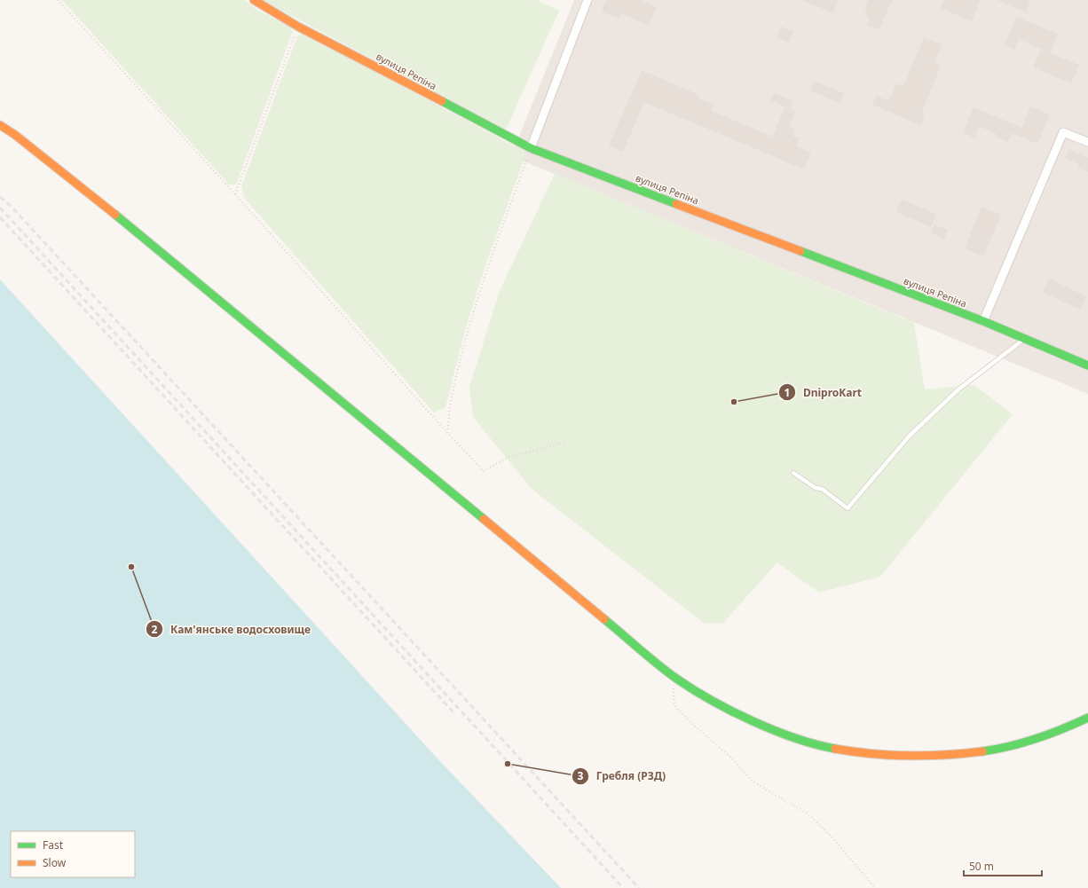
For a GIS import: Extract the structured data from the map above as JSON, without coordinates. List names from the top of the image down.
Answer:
{
  "streets": {
    "main road": ["вулиця Репіна"]
  },
  "places": ["DniproKart", "Кам'янське водосховище", "Гребля (РЗД)"],
  "legend": ["Fast", "Slow"],
  "scale_bar": "50 m"
}
